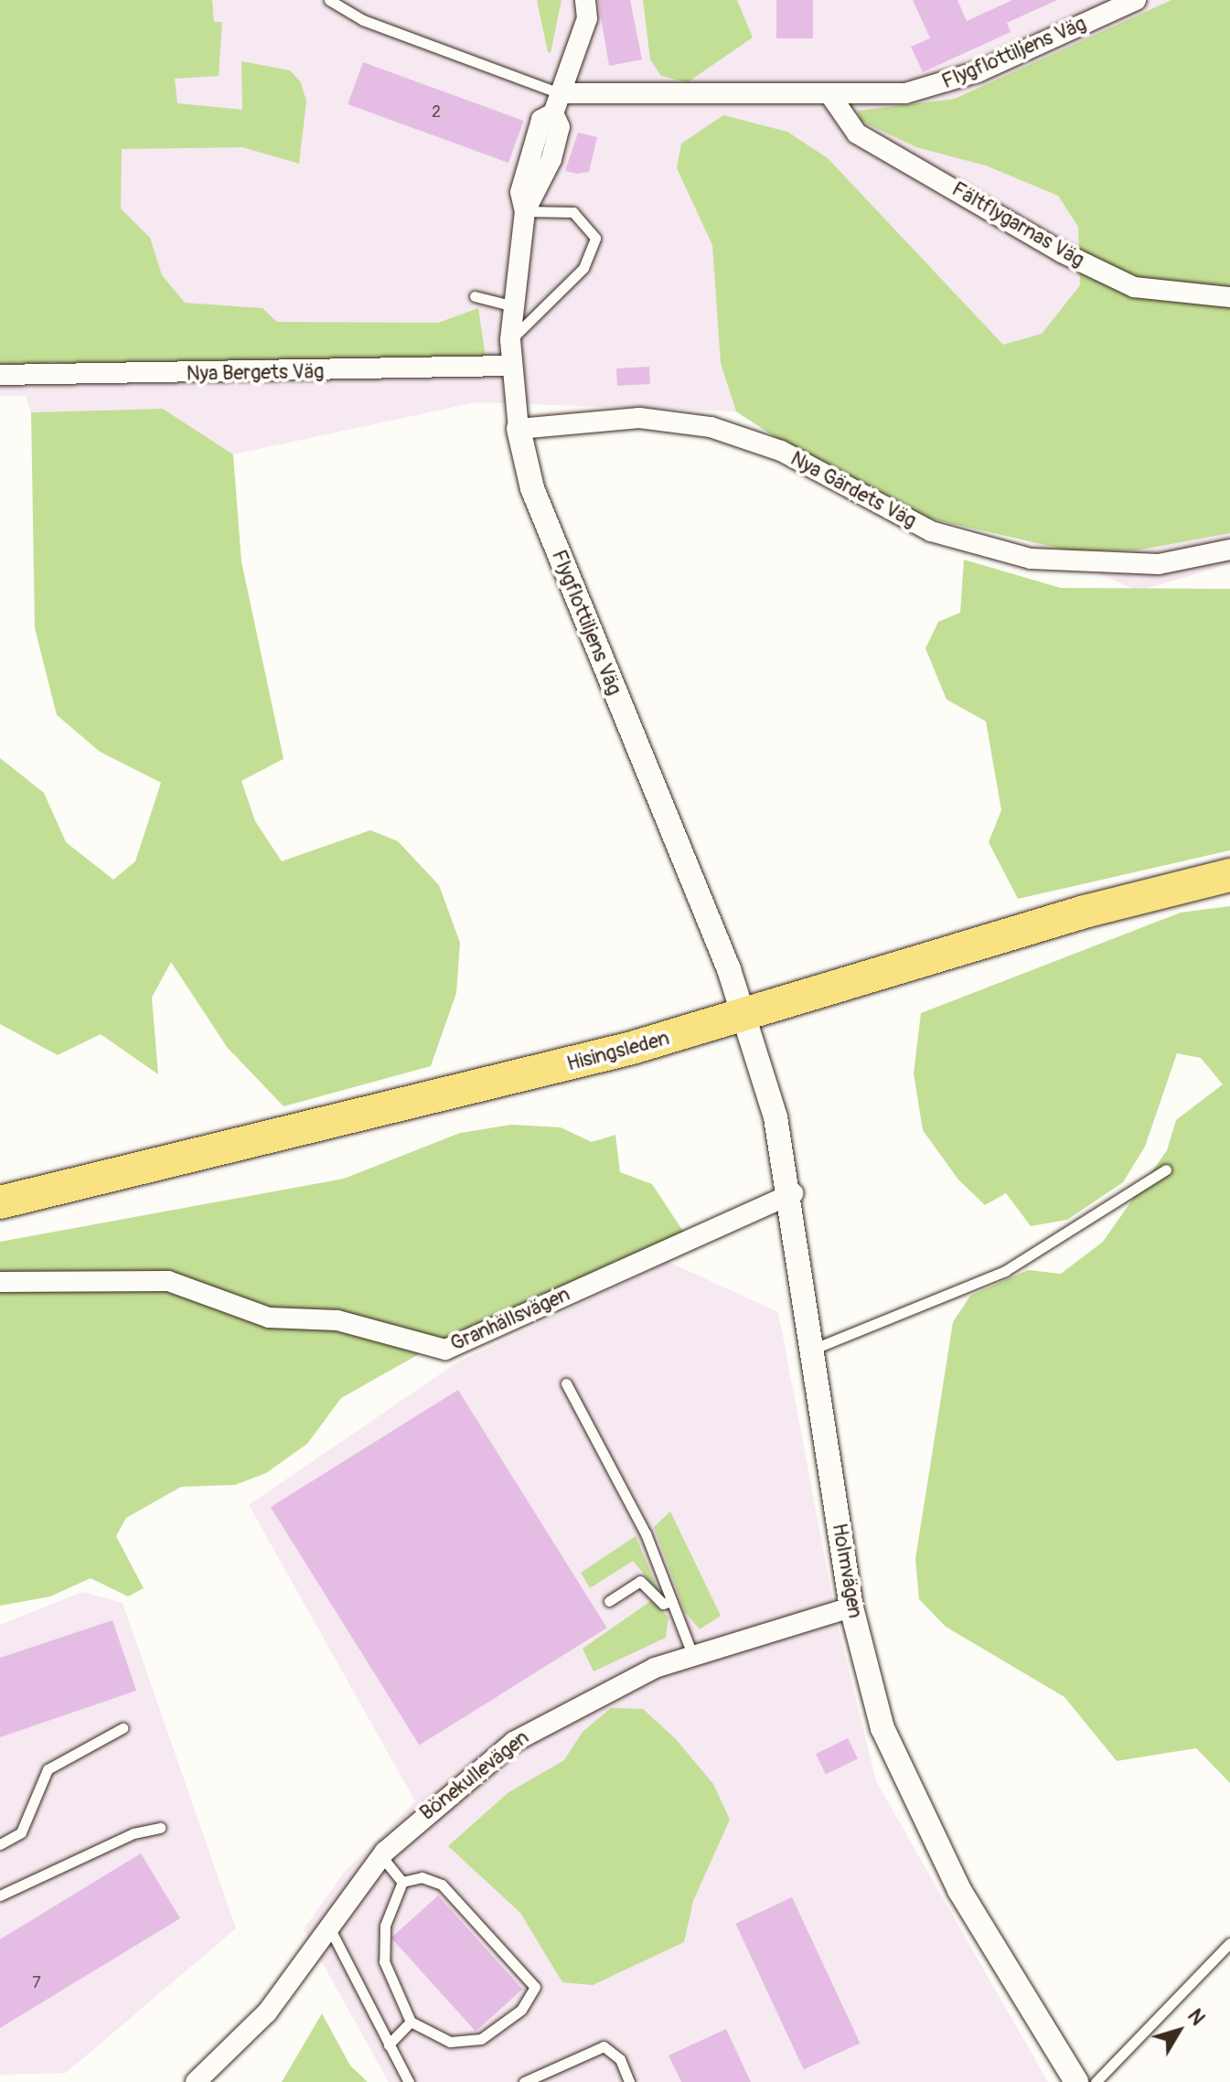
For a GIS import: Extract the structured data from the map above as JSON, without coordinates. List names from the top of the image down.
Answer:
{
  "streets": {
    "highway": ["Hisingsleden"],
    "street": [
      "Flygflottiljens Väg",
      "Fältflygarnas Väg",
      "Nya Bergets Väg",
      "Nya Gärdets Väg",
      "Granhällsvägen",
      "Holmvägen",
      "Bönekullevägen"
    ]
  },
  "crossings": [
    ["Flygflottiljens Väg", "Fältflygarnas Väg"],
    ["Flygflottiljens Väg", "Nya Bergets Väg"],
    ["Flygflottiljens Väg", "Nya Gärdets Väg"],
    ["Flygflottiljens Väg", "Hisingsleden"],
    ["Flygflottiljens Väg", "Holmvägen"],
    ["Hisingsleden", "Holmvägen"],
    ["Granhällsvägen", "Holmvägen"],
    ["Holmvägen", "Bönekullevägen"]
  ],
  "house_numbers": ["2", "7"],
  "north": "top right"
}
